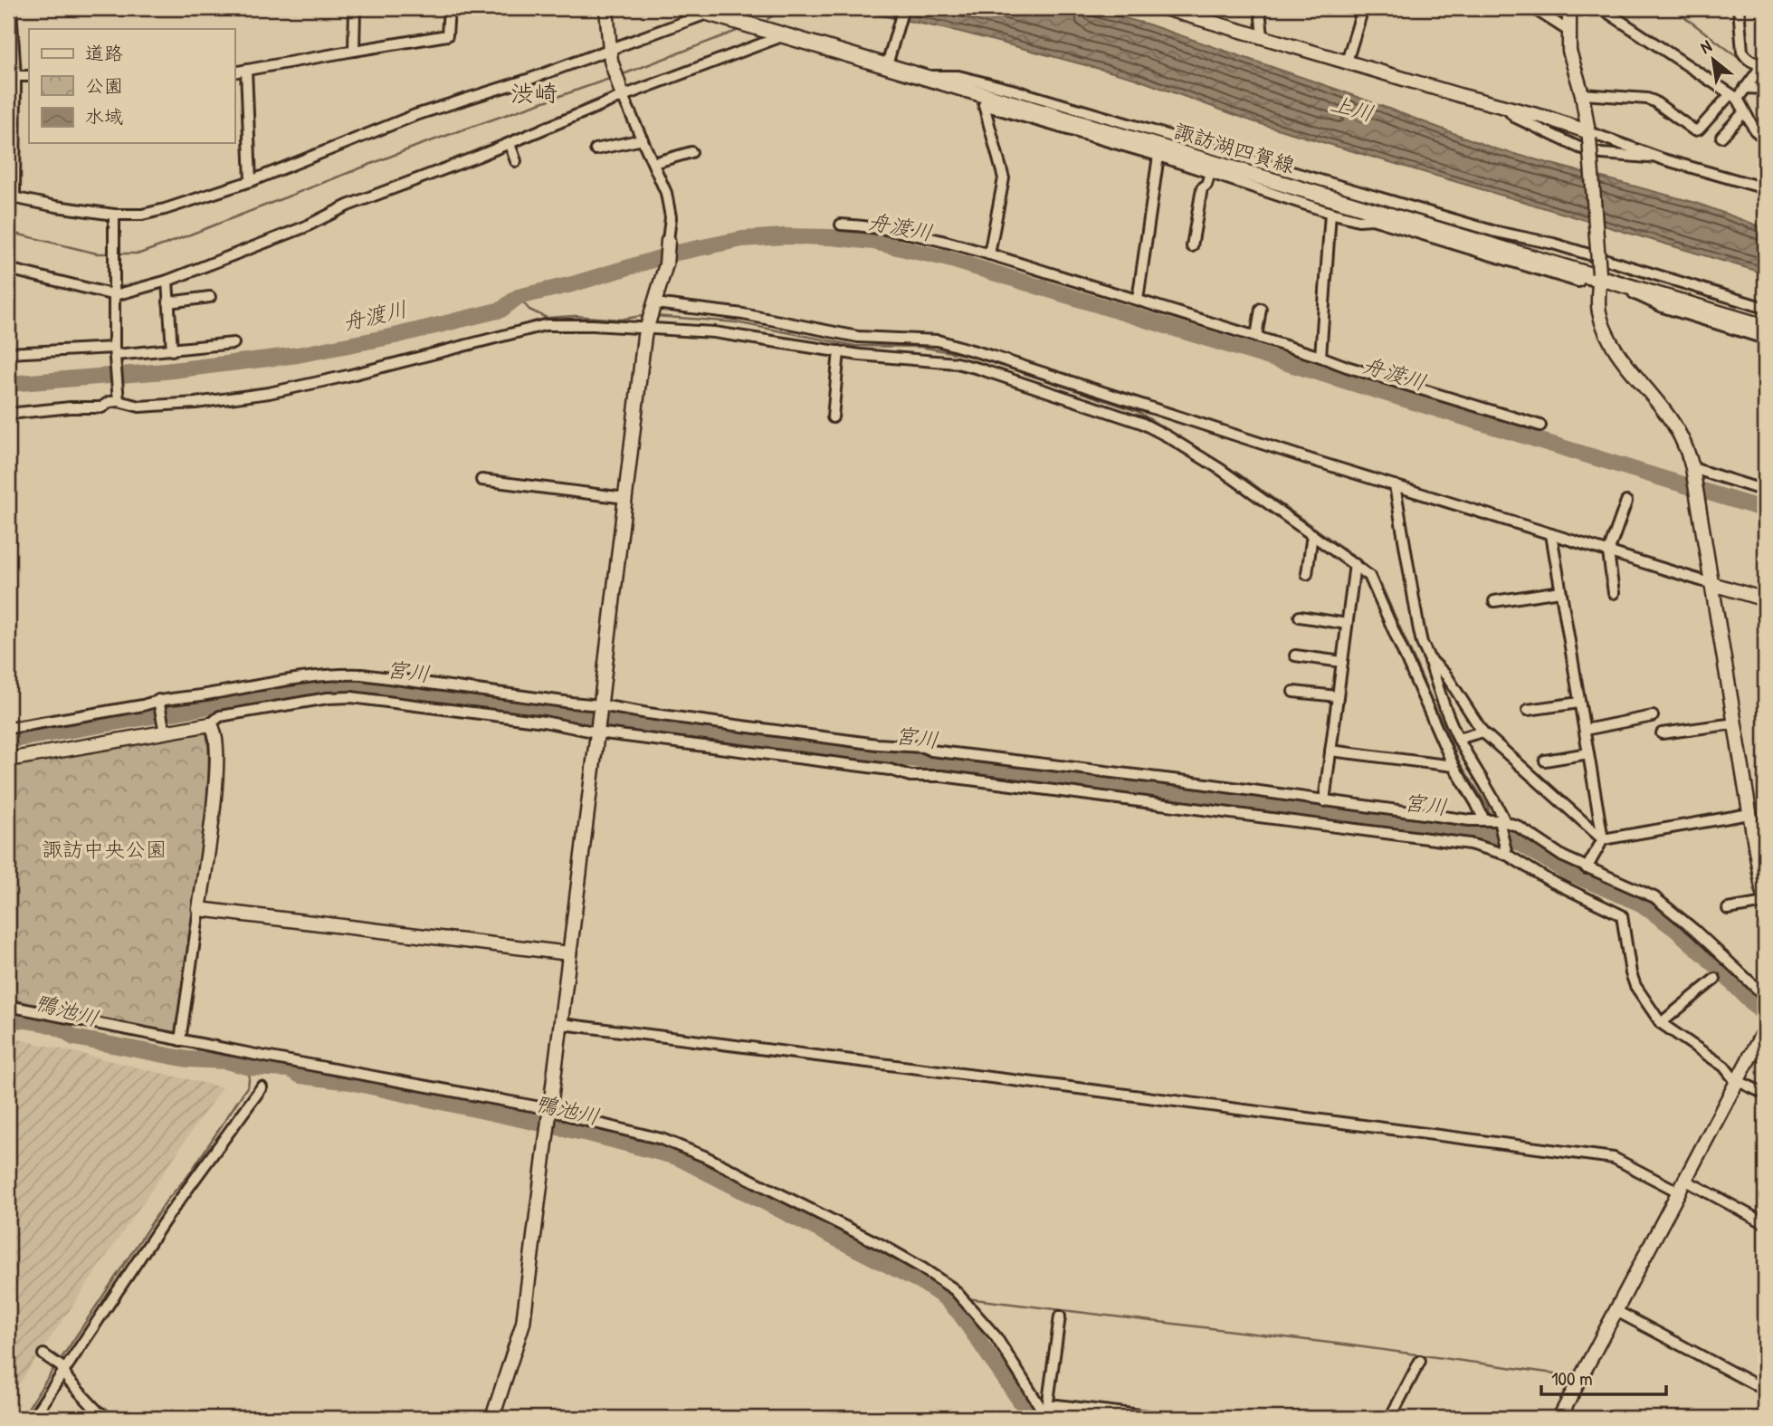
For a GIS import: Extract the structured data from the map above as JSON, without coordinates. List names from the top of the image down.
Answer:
{
  "streets": {
    "main road": ["諏訪湖四賀線"]
  },
  "districts": ["渋崎"],
  "water": [
    "上川",
    "舟渡川",
    "宮川",
    "鴨池川"
  ],
  "parks": ["諏訪中央公園"],
  "legend": ["道路", "公園", "水域"],
  "scale_bar": "100 m",
  "north": "top left"
}
